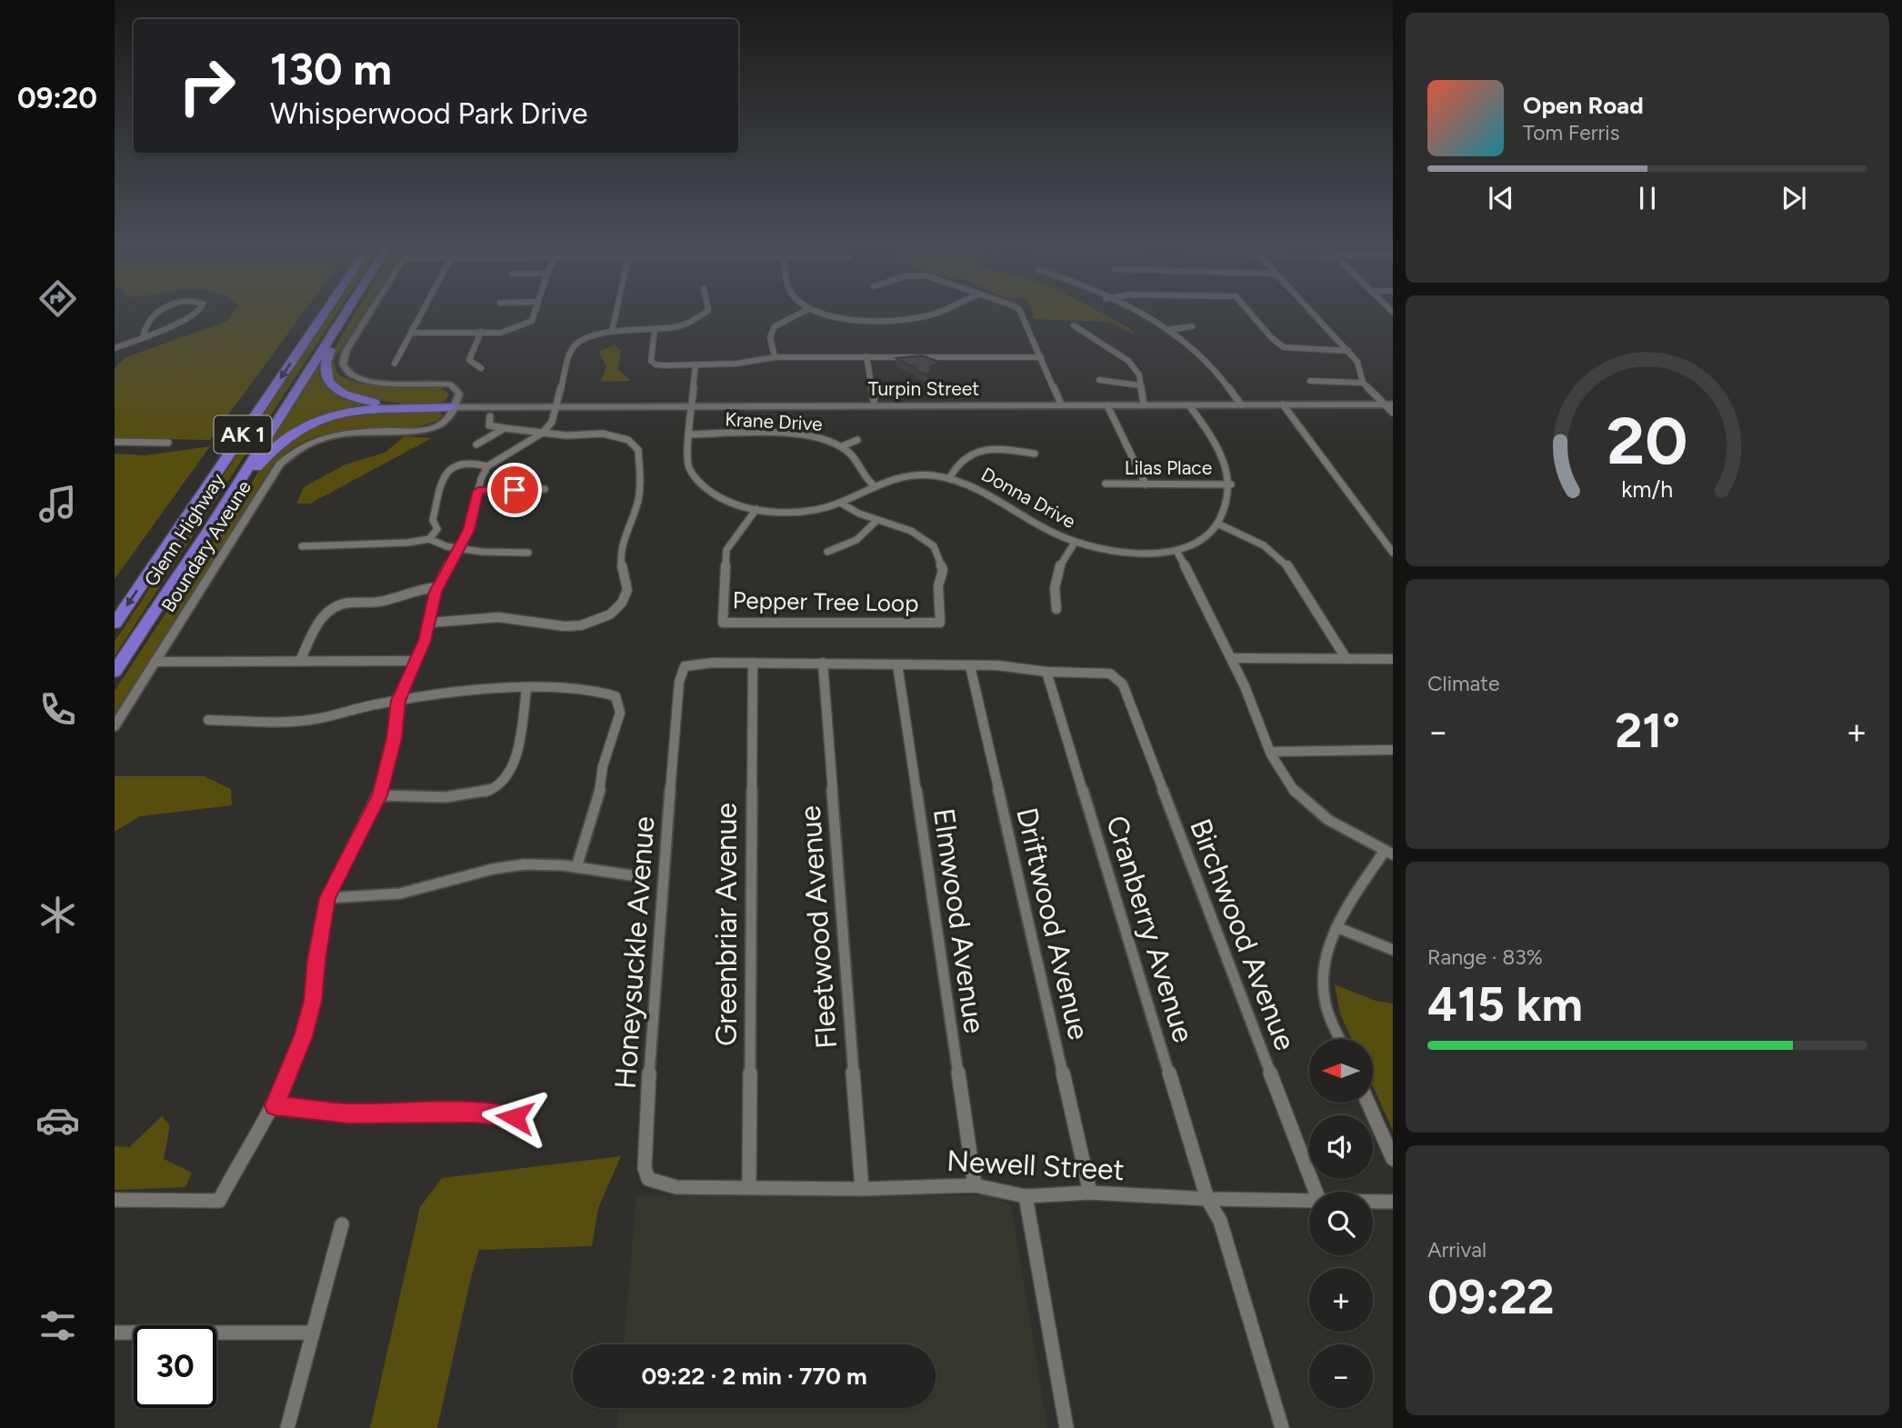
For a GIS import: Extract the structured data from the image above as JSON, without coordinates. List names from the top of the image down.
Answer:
{
  "streets": {
    "highway": ["AK 1", "Glenn Highway"],
    "street": [
      "Turpin Street",
      "Krane Drive",
      "Lilas Place",
      "Donna Drive",
      "Boundary Aveune",
      "Pepper Tree Loop",
      "Elmwood Avenue",
      "Driftwood Avenue",
      "Greenbriar Avenue",
      "Fleetwood Avenue",
      "Cranberry Avenue",
      "Birchwood Avenue",
      "Honeysuckle Avenue",
      "Newell Street"
    ]
  },
  "crossings": [
    ["Turpin Street", "Donna Drive"],
    ["Turpin Street", "Boundary Aveune"],
    ["Krane Drive", "Donna Drive"],
    ["Lilas Place", "Donna Drive"],
    ["Donna Drive", "Pepper Tree Loop"],
    ["Elmwood Avenue", "Newell Street"],
    ["Driftwood Avenue", "Newell Street"],
    ["Greenbriar Avenue", "Honeysuckle Avenue"],
    ["Greenbriar Avenue", "Newell Street"],
    ["Fleetwood Avenue", "Newell Street"],
    ["Cranberry Avenue", "Birchwood Avenue"],
    ["Cranberry Avenue", "Newell Street"],
    ["Honeysuckle Avenue", "Newell Street"]
  ],
  "north": "left",
  "page": {
    "tabs": "09:20",
    "turn": ["130 m", "Whisperwood Park Drive"],
    "song": ["Open Road", "Tom Ferris"],
    "tile": [
      "Climate",
      ["Range · 83%", "415 km"],
      ["Arrival", "09:22"]
    ],
    "heat": ["−", "21°", "+"],
    "map_buttons": ["+", "−"],
    "limit": "30",
    "trip": "09:22 · 2 min · 770 m",
    "gauge": ["20", "km/h"]
  }
}
